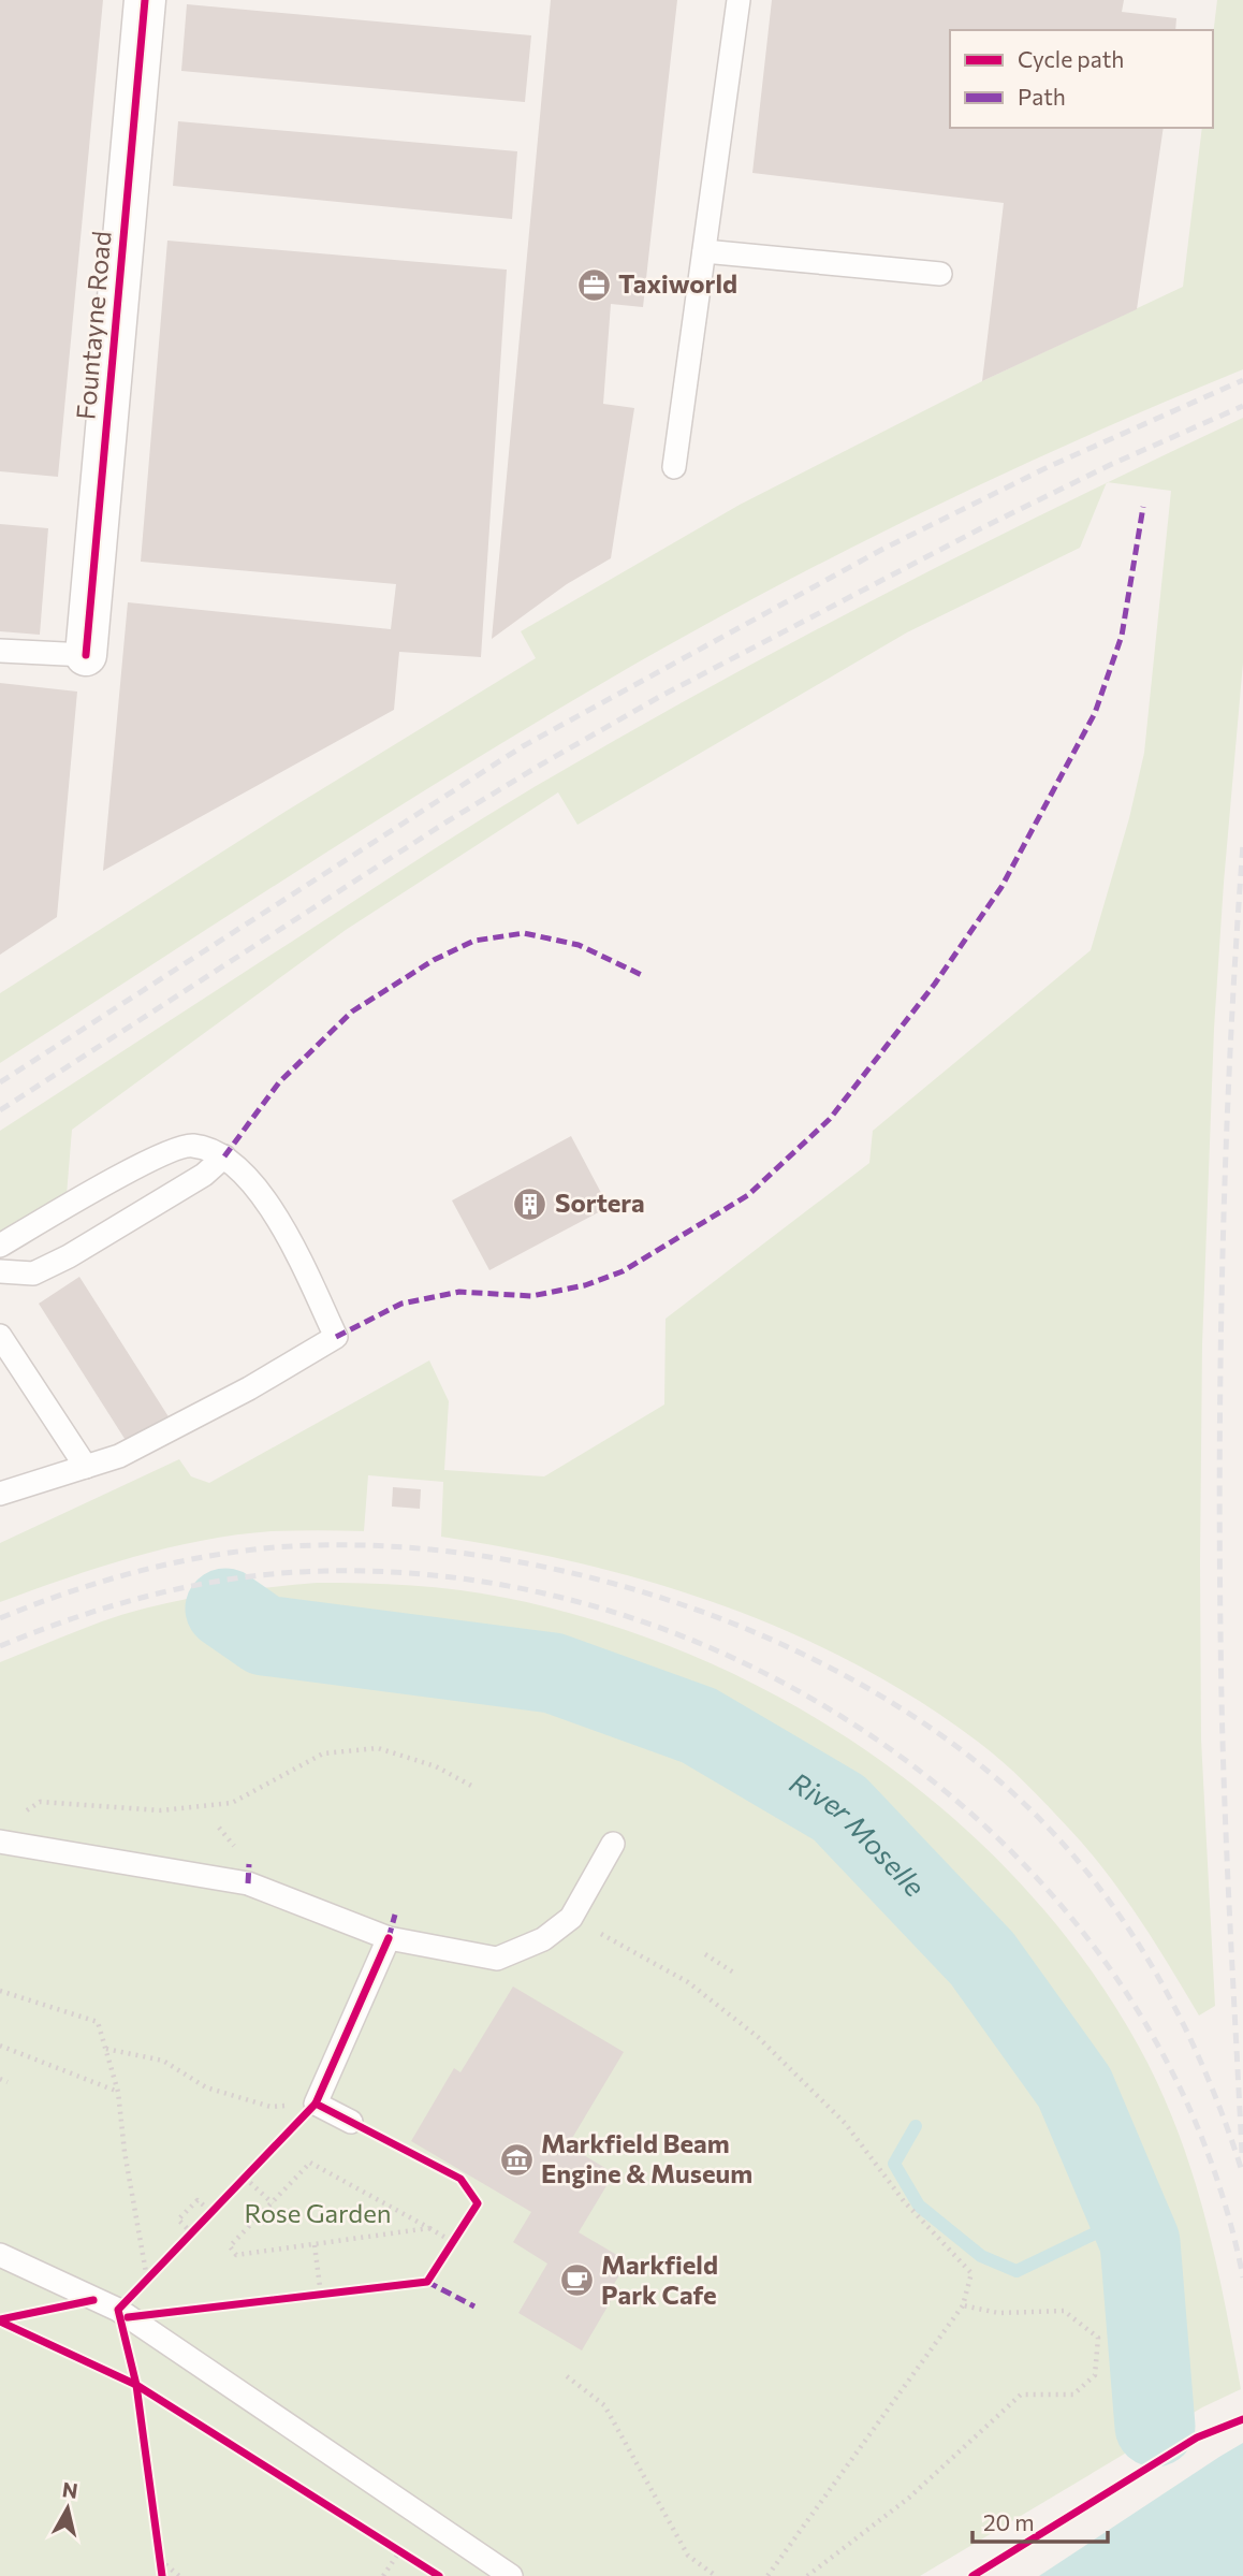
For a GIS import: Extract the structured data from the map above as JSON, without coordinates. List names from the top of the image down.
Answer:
{
  "streets": {
    "street": ["Fountayne Road"]
  },
  "water": ["River Moselle"],
  "parks": ["Rose Garden"],
  "places": {
    "office": ["Taxiworld"],
    "building": ["Sortera"],
    "museum": ["Markfield Beam Engine & Museum"],
    "cafe": ["Markfield Park Cafe"]
  },
  "legend": ["Cycle path", "Path"],
  "scale_bar": "20 m",
  "north": "top"
}
